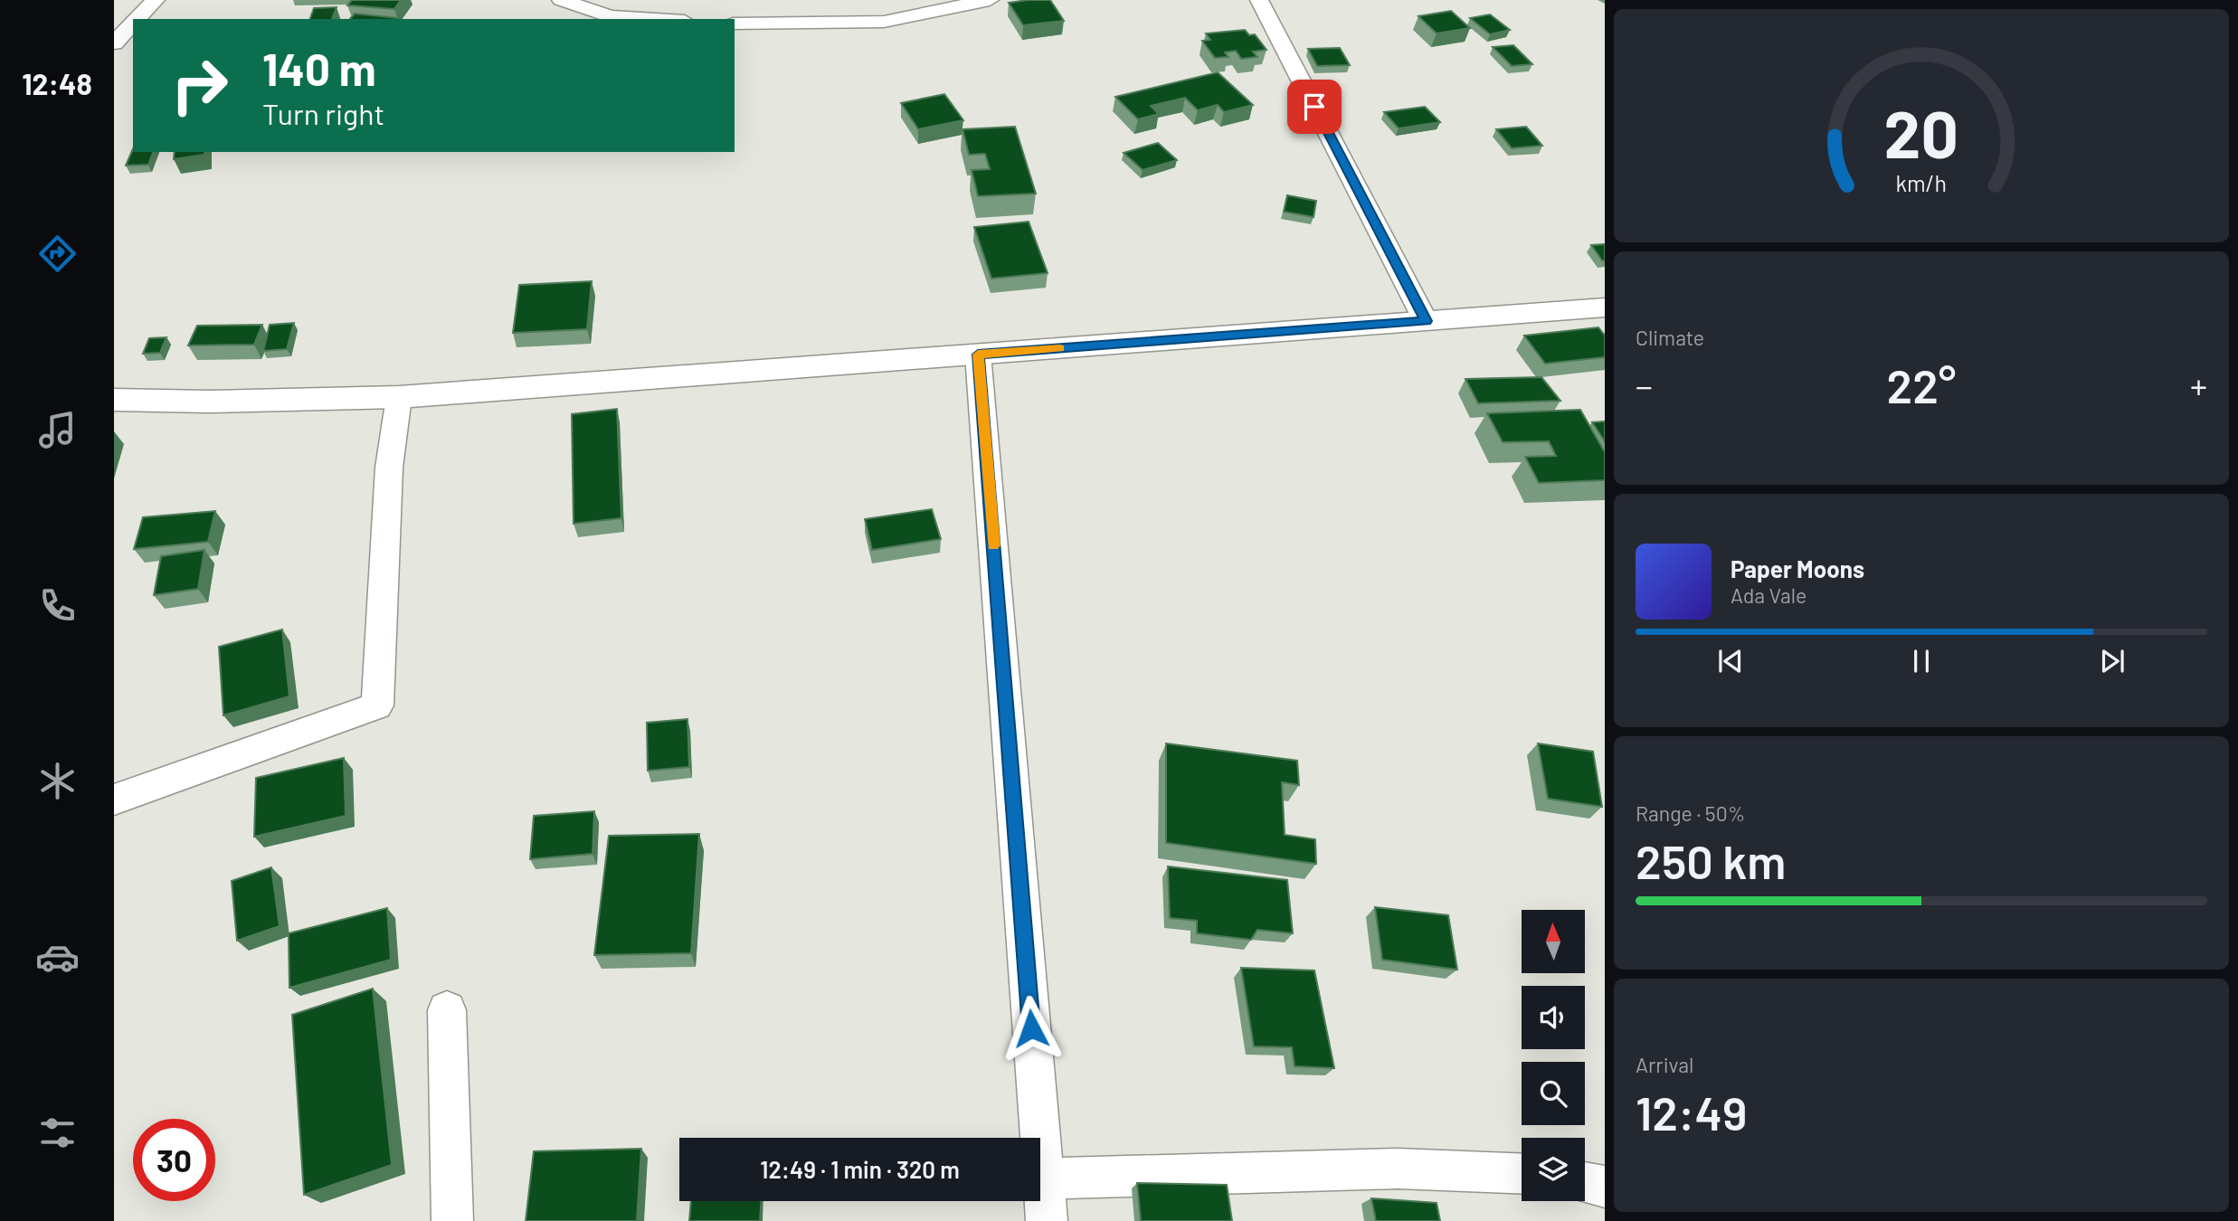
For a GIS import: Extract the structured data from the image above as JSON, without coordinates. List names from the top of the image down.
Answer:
{
  "north": "top",
  "page": {
    "tabs": "12:48",
    "turn": ["140 m", "Turn right"],
    "tile": [
      "Climate",
      ["Range · 50%", "250 km"],
      ["Arrival", "12:49"]
    ],
    "heat": ["−", "22°", "+"],
    "song": ["Paper Moons", "Ada Vale"],
    "limit": "30",
    "trip": "12:49 · 1 min · 320 m",
    "gauge": ["20", "km/h"]
  }
}
